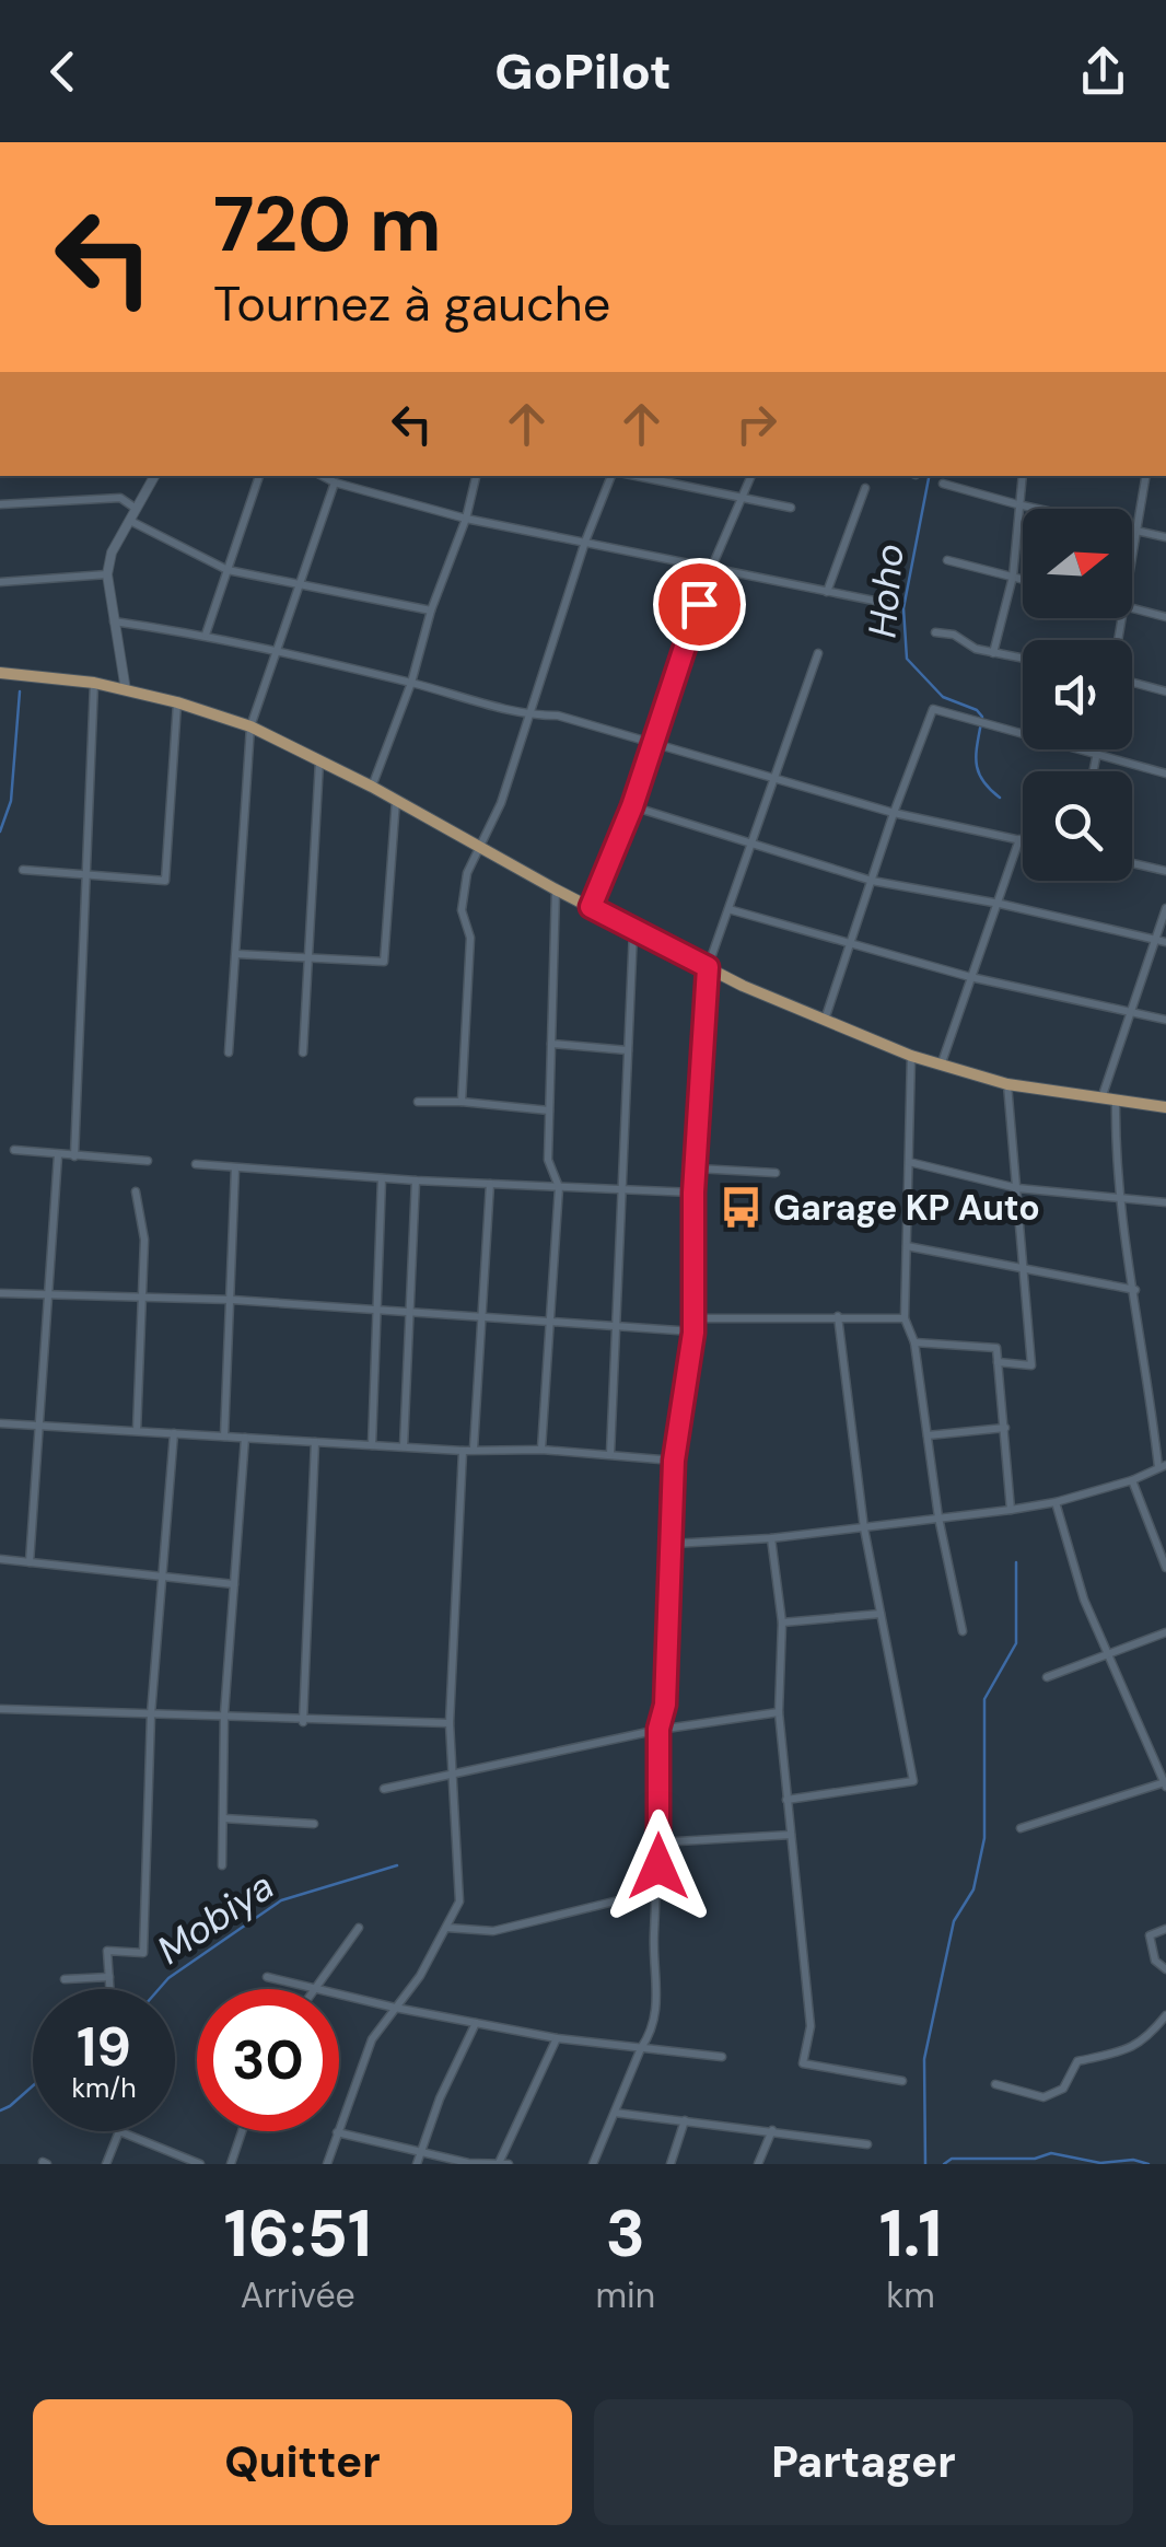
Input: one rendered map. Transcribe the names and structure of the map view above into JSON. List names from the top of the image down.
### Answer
{
  "water": ["Hoho", "Mobiya"],
  "places": {
    "bus stop": ["Garage KP Auto"]
  },
  "north": "right",
  "page": {
    "header": "GoPilot",
    "turn": ["720 m", "Tournez à gauche"],
    "speed": "19 km/h",
    "limit": "30",
    "eta": [
      "16:51",
      "Arrivée",
      "3",
      "min",
      "1.1",
      "km"
    ],
    "buttons": ["Quitter", "Partager"]
  }
}
